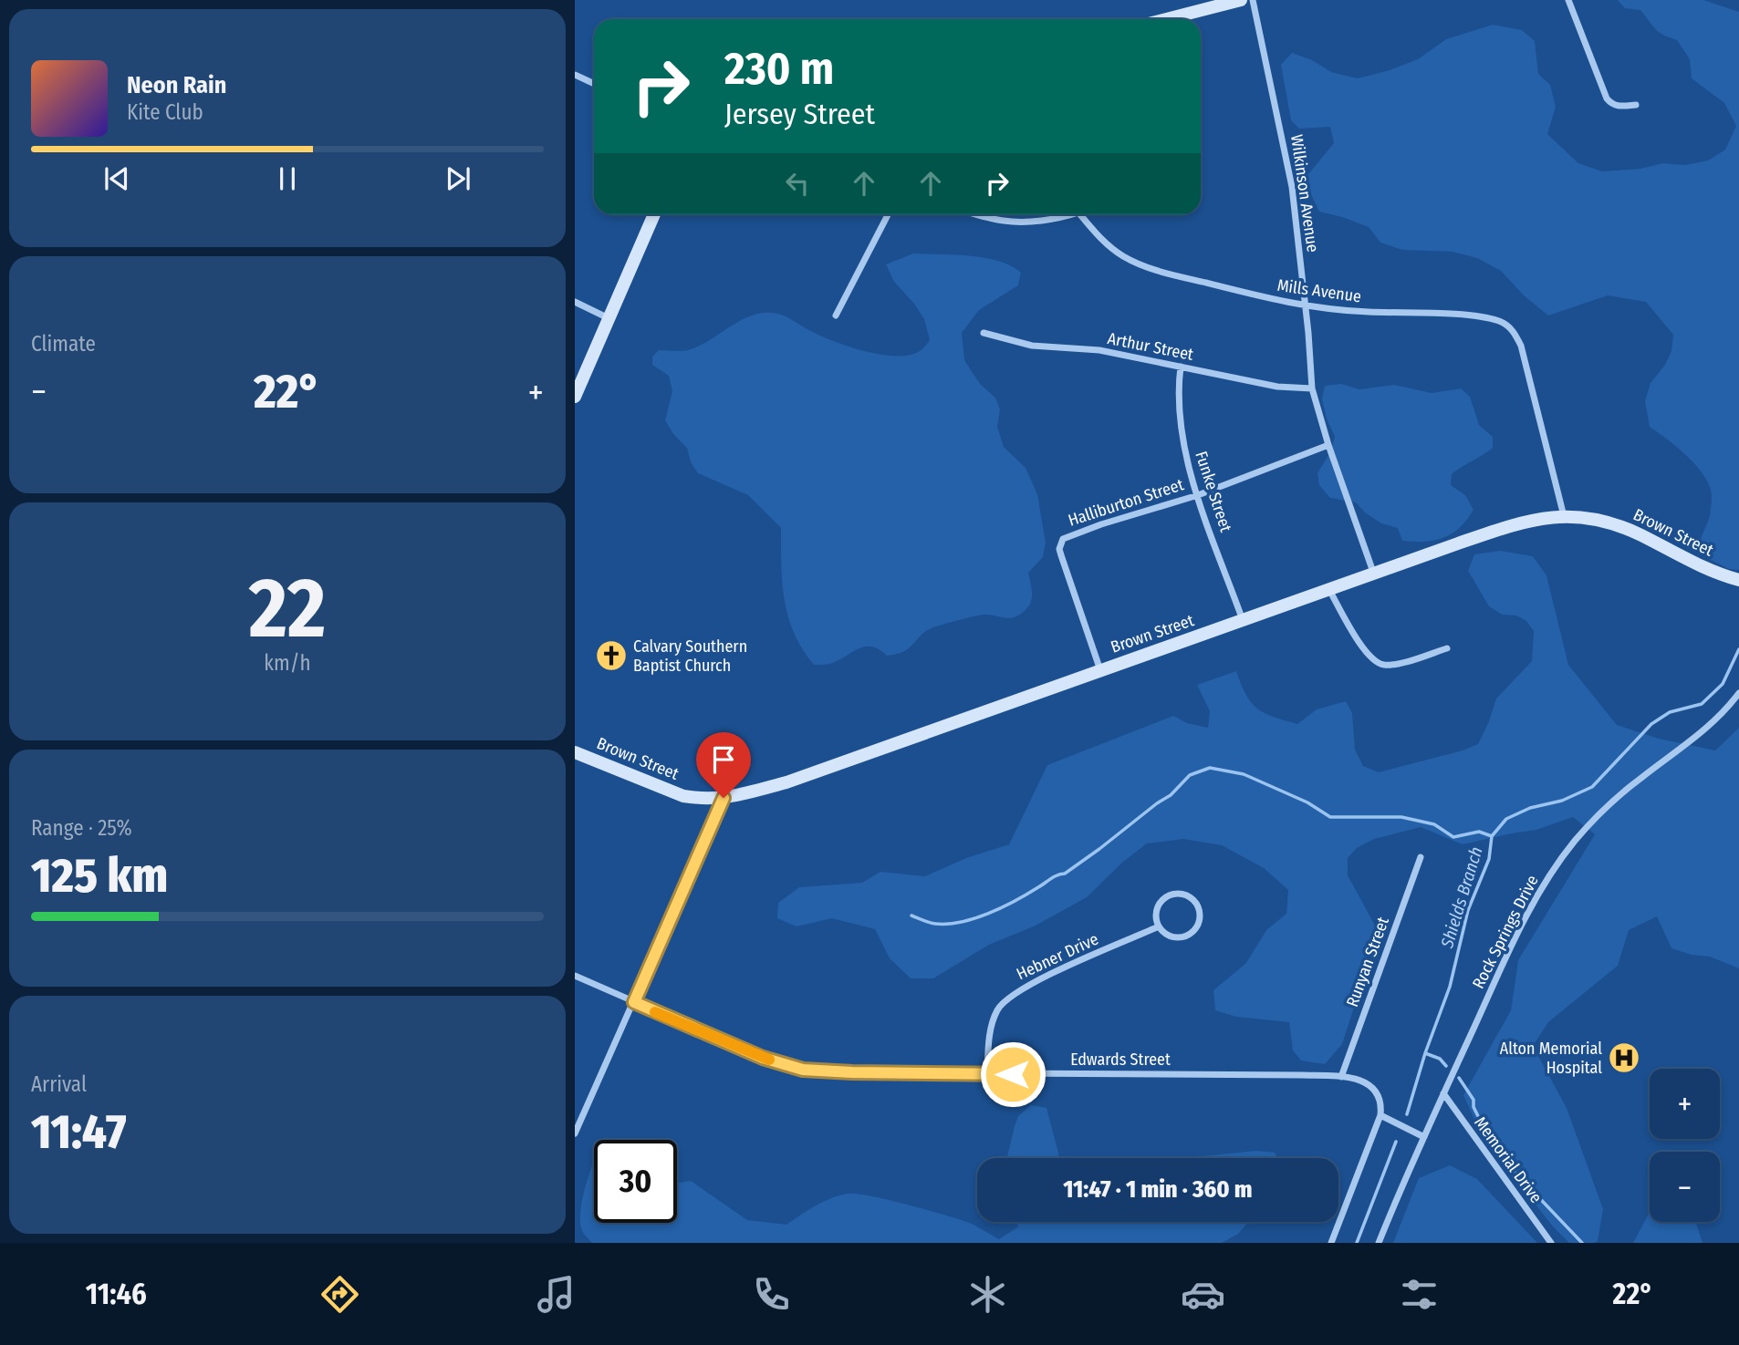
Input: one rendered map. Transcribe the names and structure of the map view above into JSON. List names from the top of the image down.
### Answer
{
  "streets": {
    "street": [
      "Wilkinson Avenue",
      "Mills Avenue",
      "Arthur Street",
      "Funke Street",
      "Halliburton Street",
      "Brown Street",
      "Rock Springs Drive",
      "Hebner Drive",
      "Runyan Street",
      "Edwards Street",
      "Memorial Drive"
    ]
  },
  "crossings": [
    ["Wilkinson Avenue", "Mills Avenue"],
    ["Wilkinson Avenue", "Arthur Street"],
    ["Wilkinson Avenue", "Halliburton Street"],
    ["Wilkinson Avenue", "Brown Street"],
    ["Mills Avenue", "Brown Street"],
    ["Arthur Street", "Funke Street"],
    ["Funke Street", "Halliburton Street"],
    ["Funke Street", "Brown Street"],
    ["Halliburton Street", "Brown Street"],
    ["Rock Springs Drive", "Memorial Drive"],
    ["Hebner Drive", "Edwards Street"],
    ["Runyan Street", "Edwards Street"]
  ],
  "water": ["Shields Branch"],
  "places": {
    "church": ["Calvary Southern Baptist Church"],
    "hospital": ["Alton Memorial Hospital"]
  },
  "page": {
    "turn": ["230 m", "Jersey Street"],
    "song": ["Neon Rain", "Kite Club"],
    "tile": [
      "Climate",
      ["22", "km/h"],
      ["Range · 25%", "125 km"],
      ["Arrival", "11:47"]
    ],
    "heat": ["−", "22°", "+"],
    "map_buttons": ["+", "−"],
    "limit": "30",
    "trip": "11:47 · 1 min · 360 m",
    "tabs": ["11:46", "22°"]
  }
}
